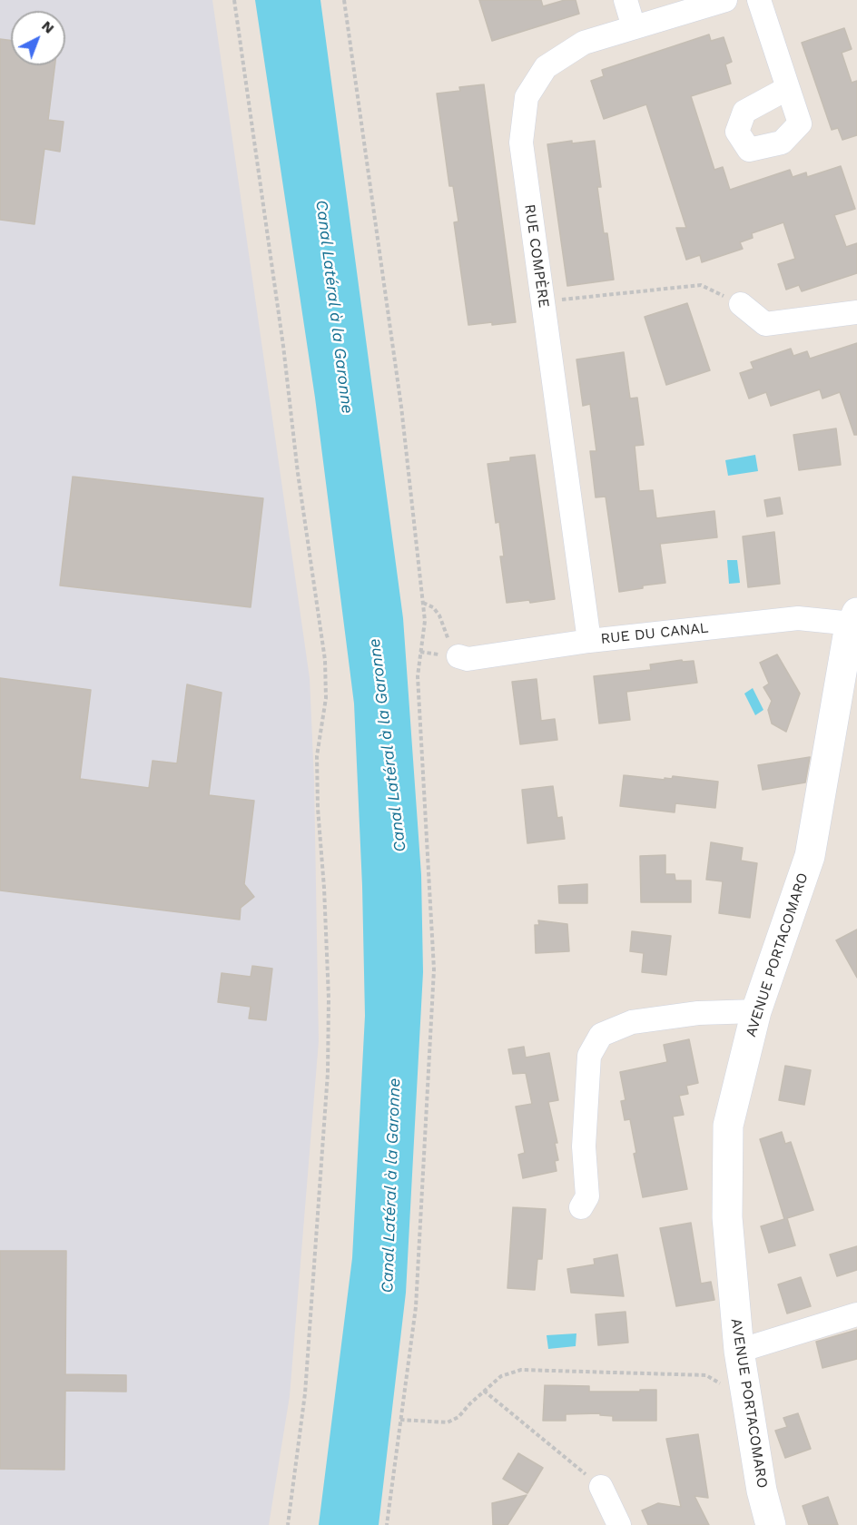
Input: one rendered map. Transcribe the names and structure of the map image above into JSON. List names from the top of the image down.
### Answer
{
  "streets": {
    "street": ["RUE COMPÈRE", "RUE DU CANAL", "AVENUE PORTACOMARO"]
  },
  "crossings": [
    ["RUE COMPÈRE", "RUE DU CANAL"],
    ["RUE DU CANAL", "AVENUE PORTACOMARO"]
  ],
  "water": ["Canal Latéral à la Garonne"],
  "north": "top right"
}
